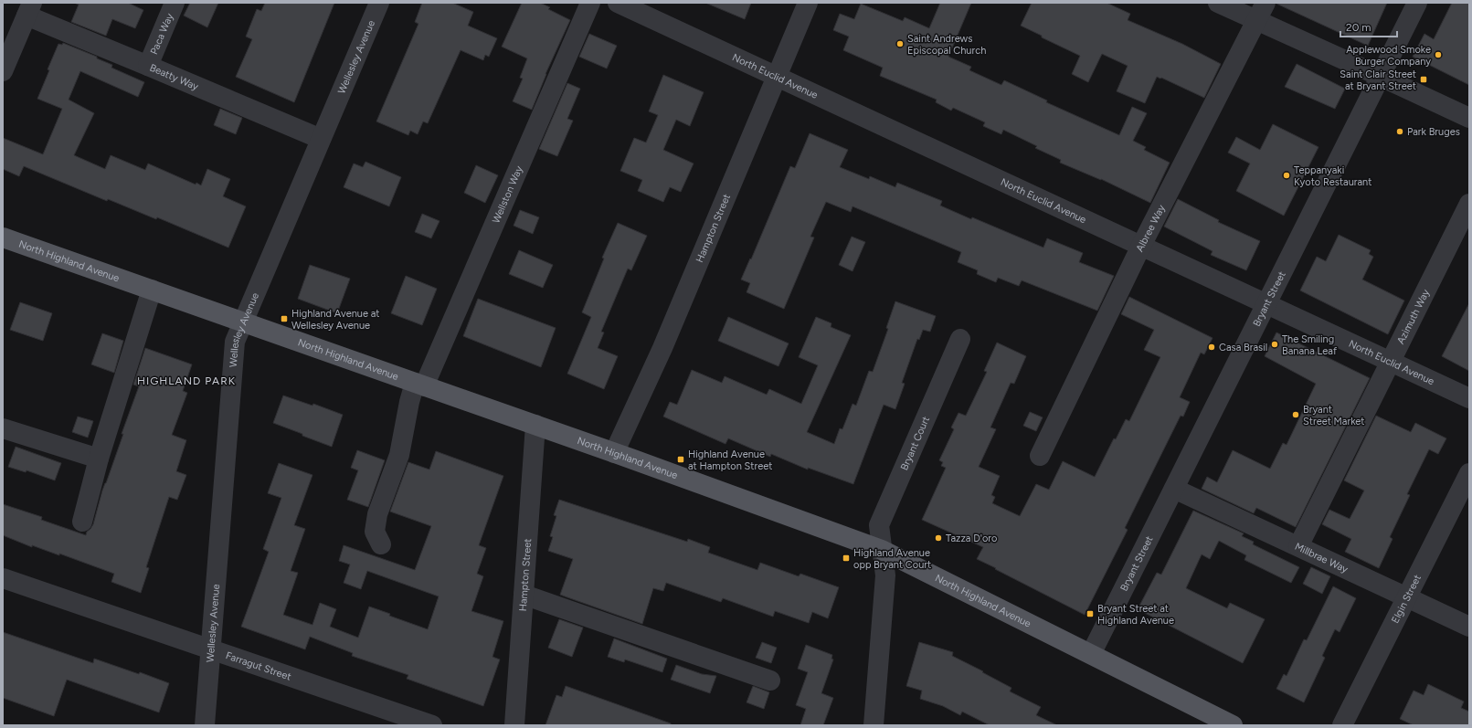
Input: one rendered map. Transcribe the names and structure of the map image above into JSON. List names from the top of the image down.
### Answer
{
  "streets": {
    "main road": ["North Highland Avenue"],
    "street": [
      "Paca Way",
      "Wellesley Avenue",
      "North Euclid Avenue",
      "Beatty Way",
      "Wellston Way",
      "Albree Way",
      "Hampton Street",
      "Bryant Street",
      "Azimuth Way",
      "Bryant Court",
      "Millbrae Way",
      "Elgin Street",
      "Farragut Street"
    ]
  },
  "crossings": [
    ["Paca Way", "Beatty Way"],
    ["Wellesley Avenue", "Beatty Way"],
    ["Wellesley Avenue", "North Highland Avenue"],
    ["Wellesley Avenue", "Farragut Street"],
    ["North Euclid Avenue", "Albree Way"],
    ["North Euclid Avenue", "Hampton Street"],
    ["North Euclid Avenue", "Bryant Street"],
    ["North Euclid Avenue", "Azimuth Way"],
    ["Wellston Way", "North Highland Avenue"],
    ["Hampton Street", "North Highland Avenue"],
    ["North Highland Avenue", "Bryant Street"],
    ["North Highland Avenue", "Bryant Court"],
    ["Bryant Street", "Millbrae Way"],
    ["Azimuth Way", "Millbrae Way"],
    ["Millbrae Way", "Elgin Street"]
  ],
  "districts": ["HIGHLAND PARK"],
  "places": {
    "other": [
      "Saint Andrews Episcopal Church",
      "Applewood Smoke Burger Company",
      "Park Bruges",
      "Teppanyaki Kyoto Restaurant",
      "The Smiling Banana Leaf",
      "Casa Brasil",
      "Bryant Street Market",
      "Tazza D'oro"
    ],
    "transit": [
      "Saint Clair Street at Bryant Street",
      "Highland Avenue at Wellesley Avenue",
      "Highland Avenue at Hampton Street",
      "Highland Avenue opp Bryant Court",
      "Bryant Street at Highland Avenue"
    ]
  },
  "scale_bar": "20 m"
}
